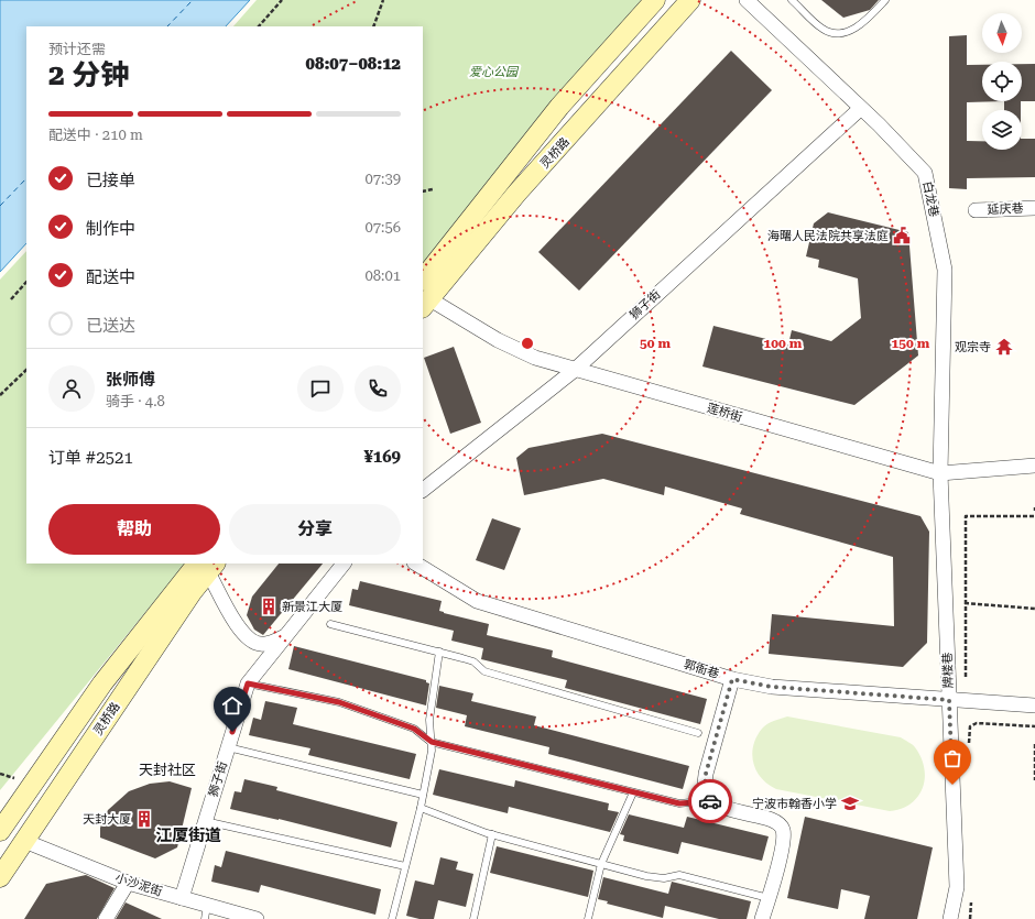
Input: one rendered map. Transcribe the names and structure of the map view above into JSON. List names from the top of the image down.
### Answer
{
  "streets": {
    "main road": ["灵桥路"],
    "street": [
      "白龙巷",
      "延庆巷",
      "狮子街",
      "莲桥街",
      "郭衙巷",
      "牌楼巷",
      "小沙泥街"
    ]
  },
  "crossings": [
    ["灵桥路", "莲桥街"],
    ["灵桥路", "小沙泥街"],
    ["白龙巷", "狮子街"],
    ["白龙巷", "莲桥街"],
    ["白龙巷", "牌楼巷"],
    ["狮子街", "莲桥街"],
    ["狮子街", "小沙泥街"],
    ["莲桥街", "牌楼巷"],
    ["郭衙巷", "牌楼巷"]
  ],
  "districts": ["天封社区", "江厦街道"],
  "parks": ["爱心公园"],
  "places": {
    "public building": ["海曙人民法院共享法庭"],
    "temple": ["观宗寺"],
    "building": ["新景江大厦", "天封大厦"],
    "school or university": ["宁波市翰香小学"]
  },
  "north": "bottom",
  "page": {
    "heading": ["2 分钟", "预计还需", "08:07–08:12"],
    "panel": [
      "张师傅",
      "骑手 · 4.8",
      "订单 #2521",
      "¥169"
    ],
    "bar": "配送中 · 210 m",
    "list": [
      ["已接单", "07:39"],
      ["制作中", "07:56"],
      ["配送中", "08:01"],
      "已送达"
    ],
    "buttons": ["帮助", "分享"]
  },
  "rings": ["50 m", "100 m", "150 m"]
}
